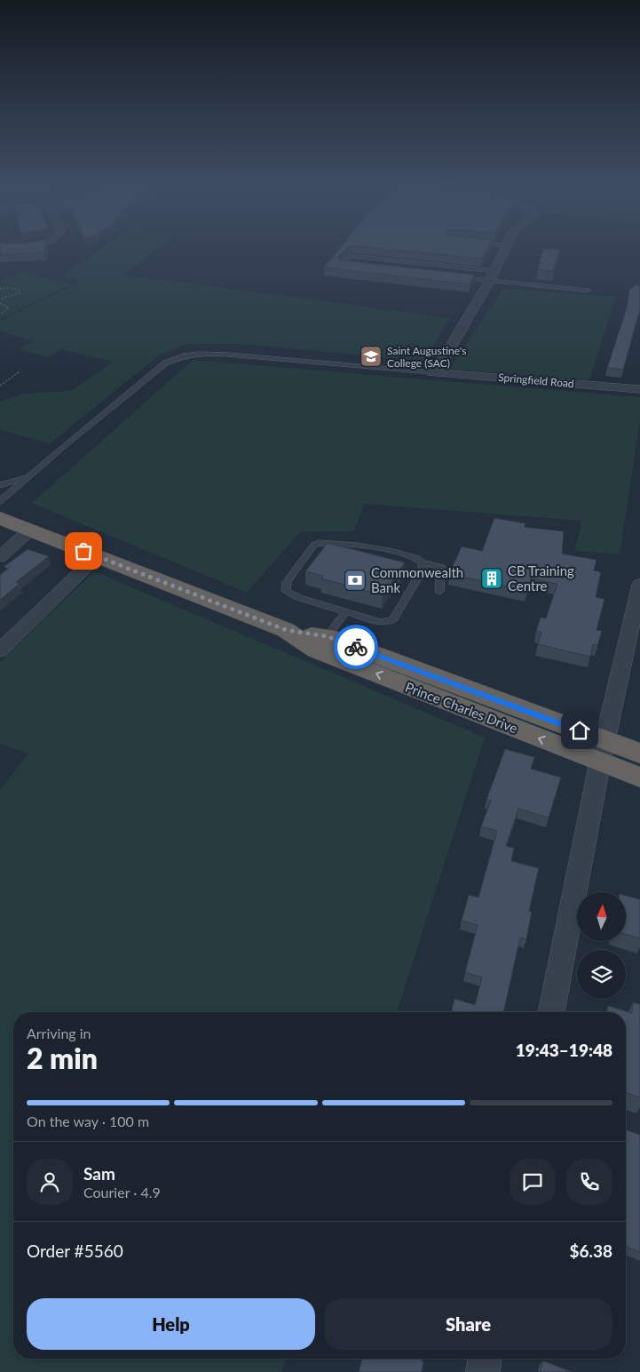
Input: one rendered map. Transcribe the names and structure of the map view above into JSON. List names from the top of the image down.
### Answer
{
  "streets": {
    "highway": ["Prince Charles Drive"],
    "street": ["Springfield Road"]
  },
  "places": {
    "school or university": ["Saint Augustine's College (SAC)"],
    "building": ["CB Training Centre"],
    "bank": ["Commonwealth Bank"]
  },
  "north": "top",
  "page": {
    "heading": ["2 min", "Arriving in", "19:43–19:48"],
    "panel": [
      "Sam",
      "Courier · 4.9",
      "Order #5560",
      "$6.38"
    ],
    "bar": "On the way · 100 m",
    "buttons": ["Help", "Share"]
  }
}
